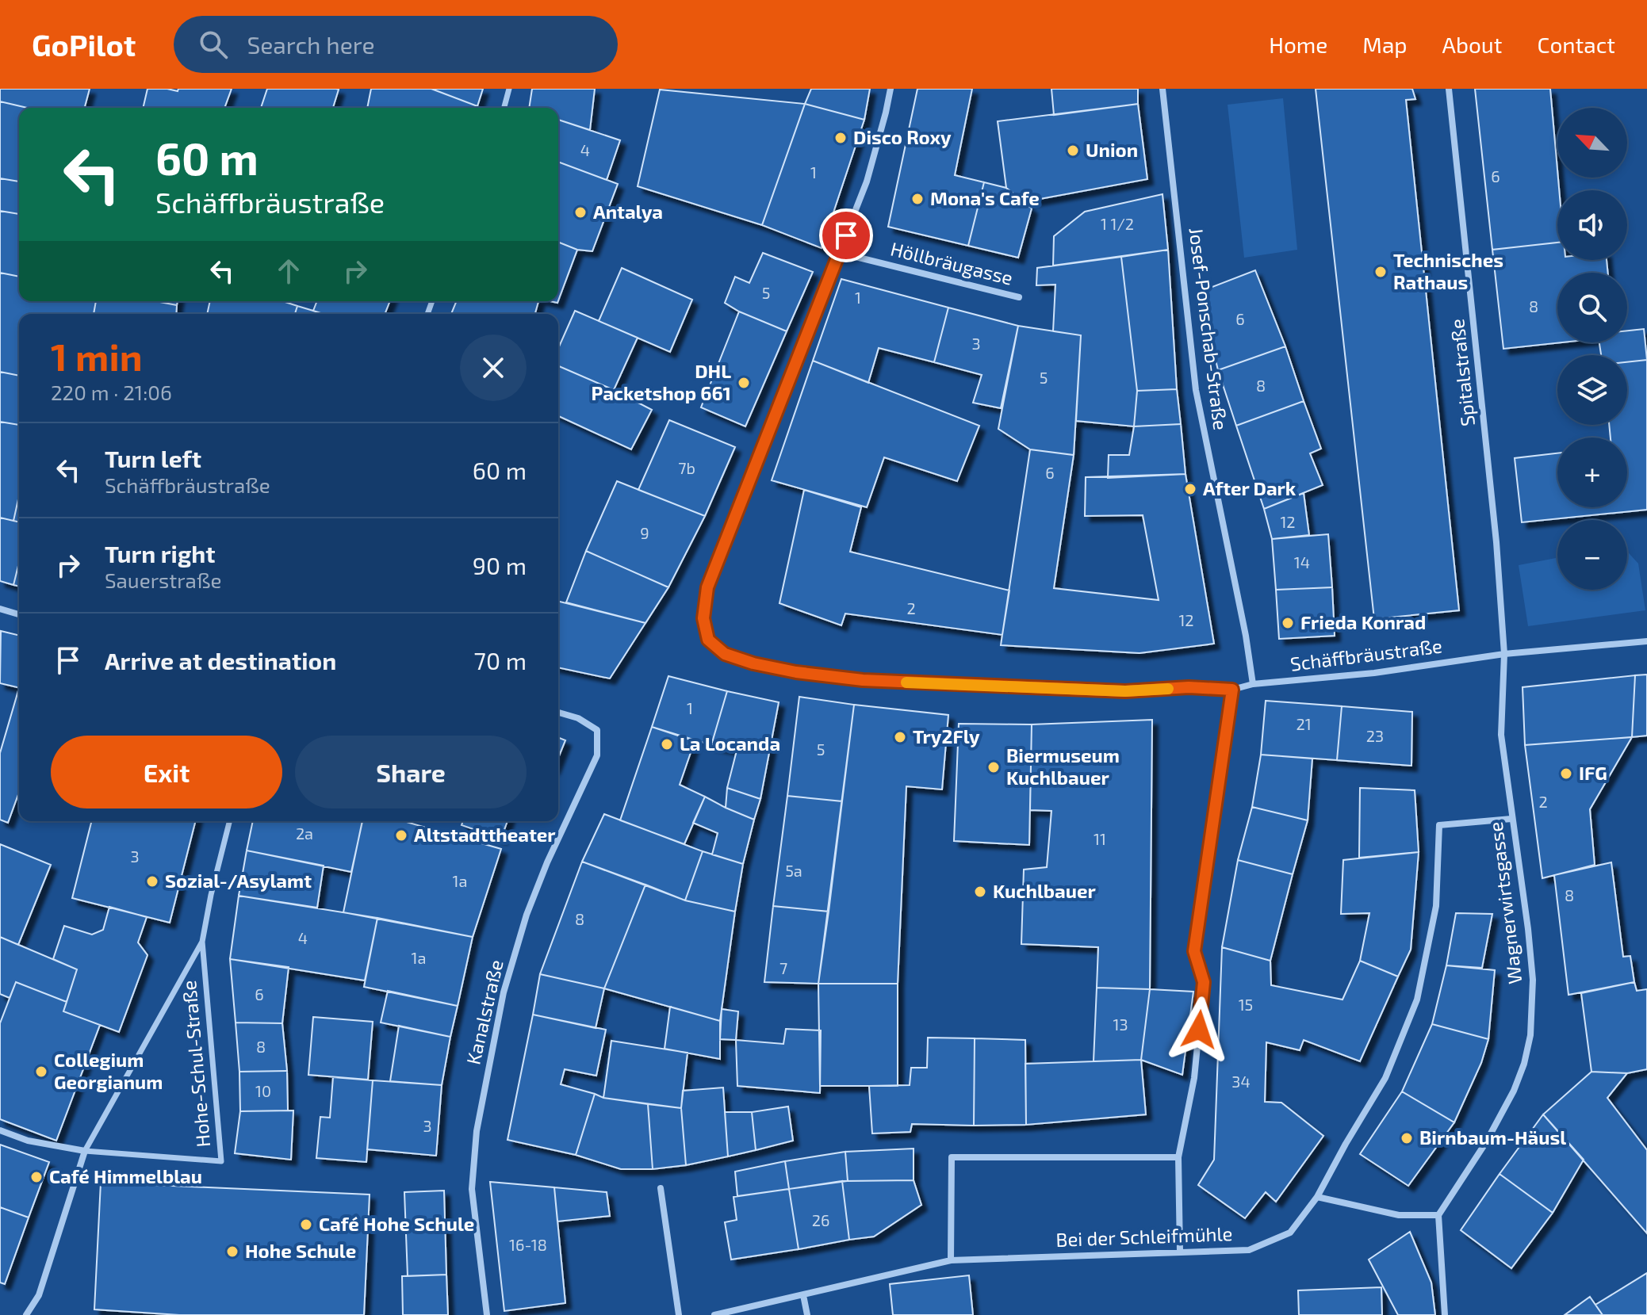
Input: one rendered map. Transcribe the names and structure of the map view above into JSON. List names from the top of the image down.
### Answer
{
  "streets": {
    "street": [
      "Höllbräugasse",
      "Josef-Ponschab-Straße",
      "Spitalstraße",
      "Schäffbräustraße",
      "Wagnerwirtsgasse",
      "Kanalstraße",
      "Hohe-Schul-Straße",
      "Bei der Schleifmühle"
    ]
  },
  "crossings": [
    ["Höllbräugasse", "Schäffbräustraße"],
    ["Josef-Ponschab-Straße", "Schäffbräustraße"],
    ["Spitalstraße", "Schäffbräustraße"],
    ["Spitalstraße", "Wagnerwirtsgasse"],
    ["Schäffbräustraße", "Wagnerwirtsgasse"],
    ["Wagnerwirtsgasse", "Bei der Schleifmühle"]
  ],
  "places": [
    "Disco Roxy",
    "Union",
    "Mona's Cafe",
    "Antalya",
    "Technisches Rathaus",
    "DHL Packetshop 661",
    "After Dark",
    "Frieda Konrad",
    "Try2Fly",
    "La Locanda",
    "Biermuseum Kuchlbauer",
    "IFG",
    "Altstadttheater",
    "Sozial-/Asylamt",
    "Kuchlbauer",
    "Collegium Georgianum",
    "Birnbaum-Häusl",
    "Café Himmelblau",
    "Café Hohe Schule",
    "Hohe Schule"
  ],
  "house_numbers": [
    "4",
    "1",
    "6",
    "1 1/2",
    "5",
    "1",
    "8",
    "6",
    "3",
    "5",
    "8",
    "7b",
    "6",
    "12",
    "9",
    "14",
    "2",
    "12",
    "1",
    "21",
    "23",
    "5",
    "2",
    "2a",
    "11",
    "3",
    "5a",
    "1a",
    "8",
    "8",
    "4",
    "1a",
    "7",
    "6",
    "15",
    "13",
    "8",
    "34",
    "10",
    "3",
    "26",
    "16-18"
  ],
  "north": "top left",
  "page": {
    "header": "GoPilot",
    "search": "Search here",
    "nav": [
      "Home",
      "Map",
      "About",
      "Contact"
    ],
    "map_buttons": ["+", "−"],
    "turn": ["60 m", "Schäffbräustraße"],
    "heading": ["1 min", "220 m · 21:06"],
    "list": [
      {
        "name": "Turn left",
        "note": "Schäffbräustraße",
        "value": "60 m"
      },
      {
        "name": "Turn right",
        "note": "Sauerstraße",
        "value": "90 m"
      },
      {
        "name": "Arrive at destination",
        "value": "70 m"
      }
    ],
    "buttons": ["Exit", "Share"]
  }
}
